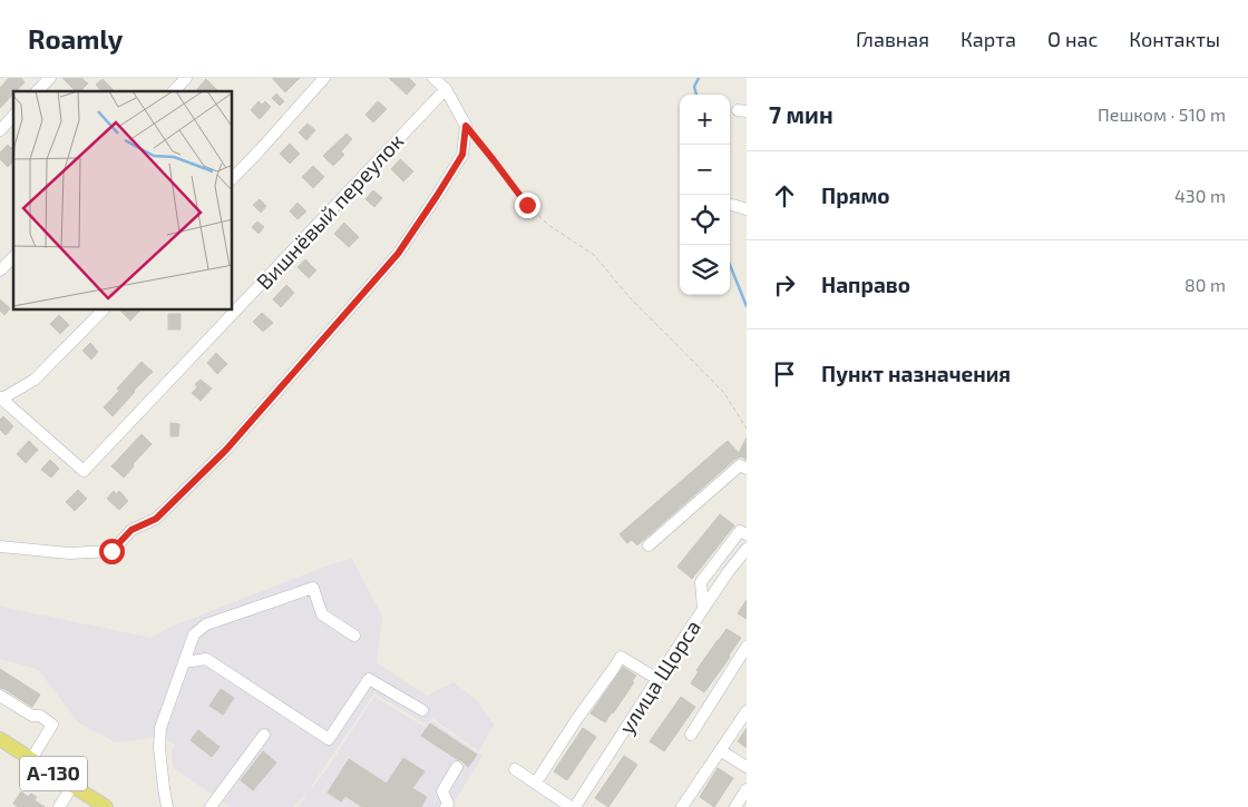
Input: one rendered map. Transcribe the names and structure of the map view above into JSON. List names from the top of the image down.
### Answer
{
  "streets": {
    "main road": ["А-130"],
    "street": ["Вишнёвый переулок", "улица Щорса"]
  },
  "page": {
    "header": "Roamly",
    "nav": [
      "Главная",
      "Карта",
      "О нас",
      "Контакты"
    ],
    "heading": ["7 мин", "Пешком · 510 m"],
    "map_buttons": ["+", "−"],
    "list": [
      ["Прямо", "430 m"],
      ["Направо", "80 m"],
      "Пункт назначения"
    ]
  }
}
